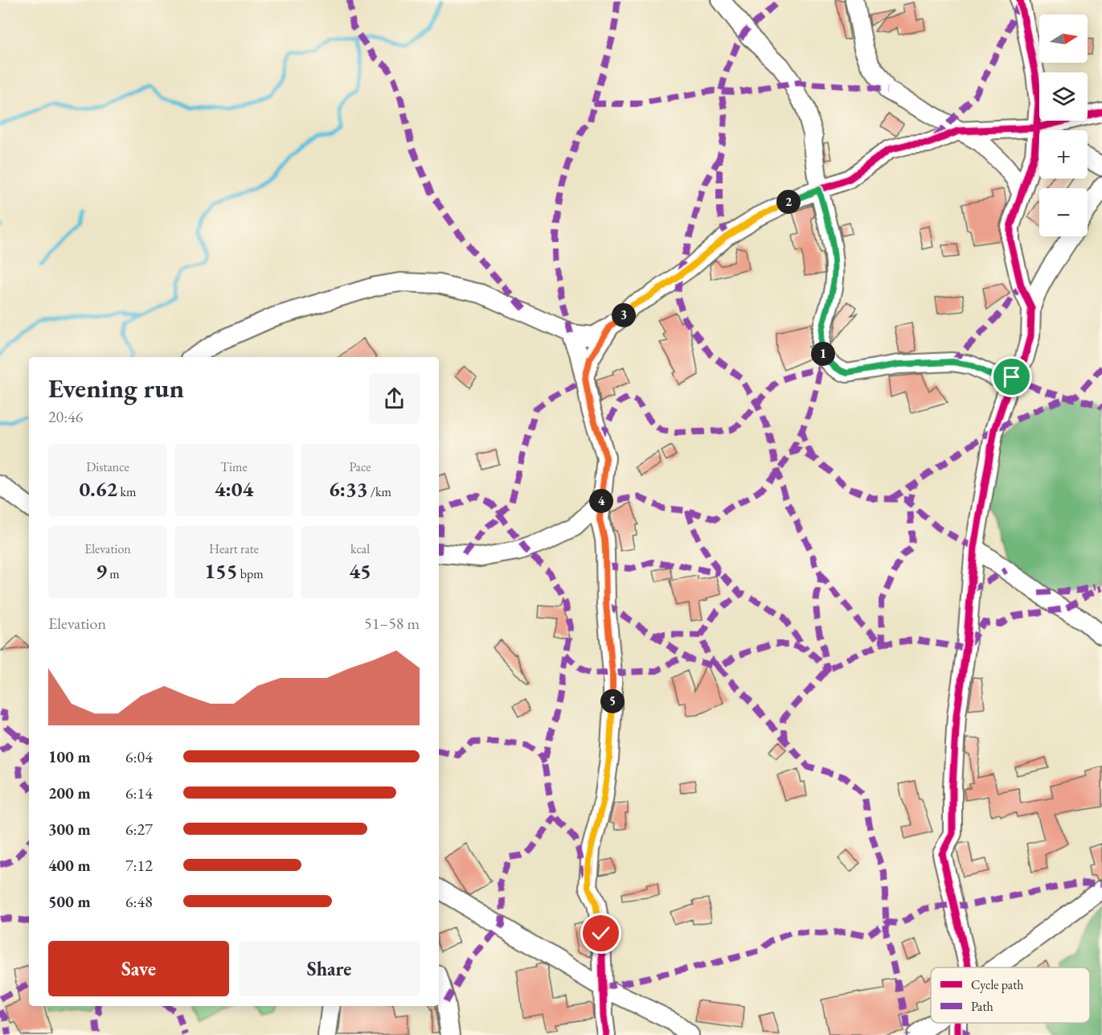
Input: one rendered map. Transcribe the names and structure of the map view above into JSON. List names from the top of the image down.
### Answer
{
  "legend": ["Cycle path", "Path"],
  "north": "right",
  "page": {
    "map_buttons": ["+", "−"],
    "pins": [
      "2",
      "3",
      "1",
      "4",
      "5"
    ],
    "heading": ["Evening run", "20:46"],
    "stats": [
      ["Distance", "0.62 km"],
      ["Time", "4:04"],
      ["Pace", "6:33 /km"],
      ["Elevation", "9 m"],
      ["Heart rate", "155 bpm"],
      ["kcal", "45"]
    ],
    "chart": ["Elevation", "51–58 m"],
    "list": [
      {
        "name": "100 m",
        "note": "6:04"
      },
      {
        "name": "200 m",
        "note": "6:14"
      },
      {
        "name": "300 m",
        "note": "6:27"
      },
      {
        "name": "400 m",
        "note": "7:12"
      },
      {
        "name": "500 m",
        "note": "6:48"
      }
    ],
    "buttons": ["Save", "Share"]
  }
}
